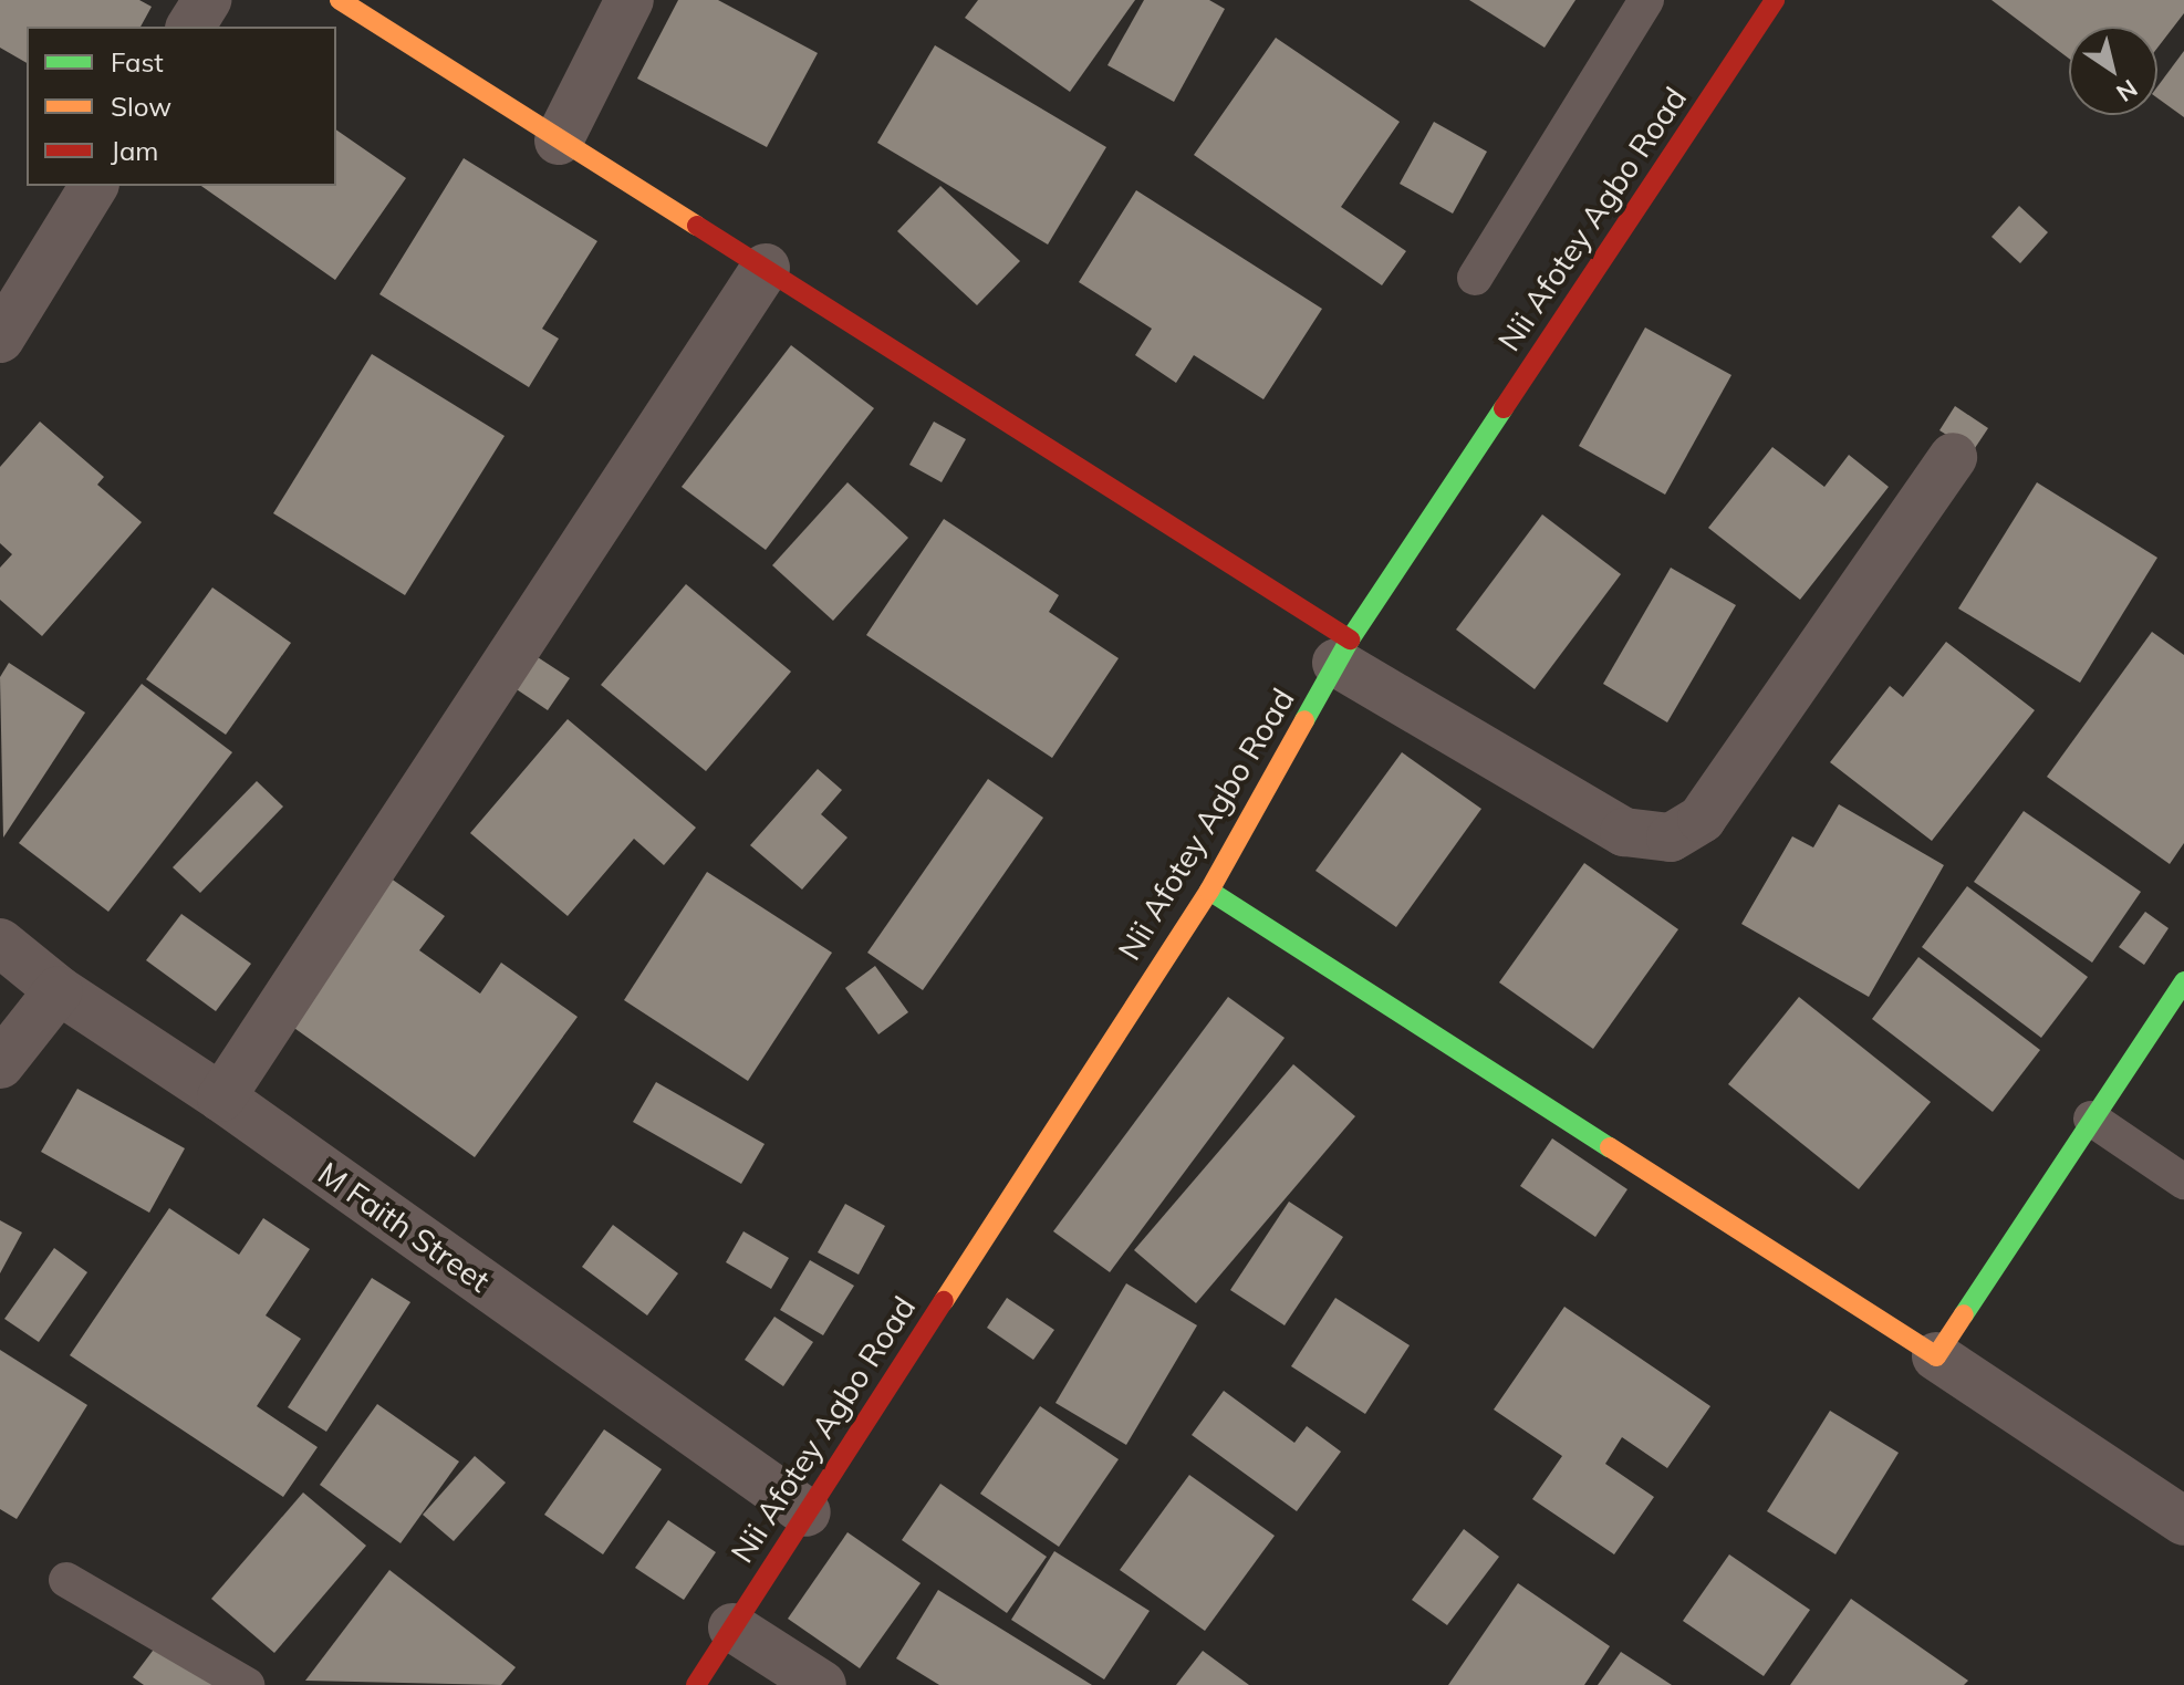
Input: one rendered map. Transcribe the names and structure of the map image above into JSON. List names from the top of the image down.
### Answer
{
  "streets": {
    "street": ["Nii Afotey Agbo Road", "M Faith Street"]
  },
  "crossings": [
    ["Nii Afotey Agbo Road", "M Faith Street"]
  ],
  "legend": ["Fast", "Slow", "Jam"],
  "north": "bottom right"
}
